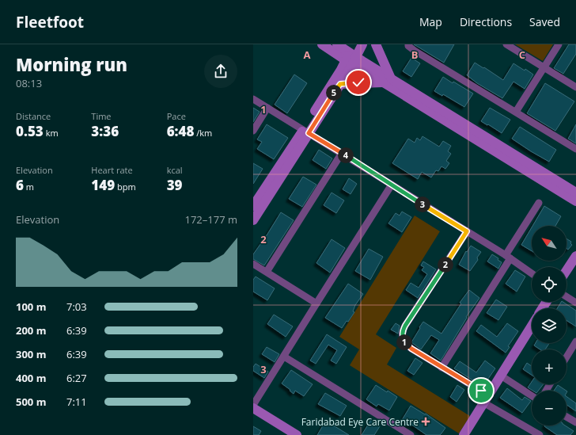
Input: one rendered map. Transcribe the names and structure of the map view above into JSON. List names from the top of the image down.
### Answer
{
  "places": {
    "health": ["Faridabad Eye Care Centre"]
  },
  "north": "top left",
  "page": {
    "header": "Fleetfoot",
    "nav": ["Map", "Directions", "Saved"],
    "heading": ["Morning run", "08:13"],
    "pins": [
      "5",
      "4",
      "3",
      "2",
      "1"
    ],
    "stats": [
      ["Distance", "0.53 km"],
      ["Time", "3:36"],
      ["Pace", "6:48 /km"],
      ["Elevation", "6 m"],
      ["Heart rate", "149 bpm"],
      ["kcal", "39"]
    ],
    "chart": ["Elevation", "172–177 m"],
    "map_buttons": ["+", "−"],
    "list": [
      {
        "name": "100 m",
        "note": "7:03"
      },
      {
        "name": "200 m",
        "note": "6:39"
      },
      {
        "name": "300 m",
        "note": "6:39"
      },
      {
        "name": "400 m",
        "note": "6:27"
      },
      {
        "name": "500 m",
        "note": "7:11"
      }
    ]
  },
  "grid": {
    "columns": ["A", "B", "C"],
    "rows": ["1", "2", "3"]
  }
}
